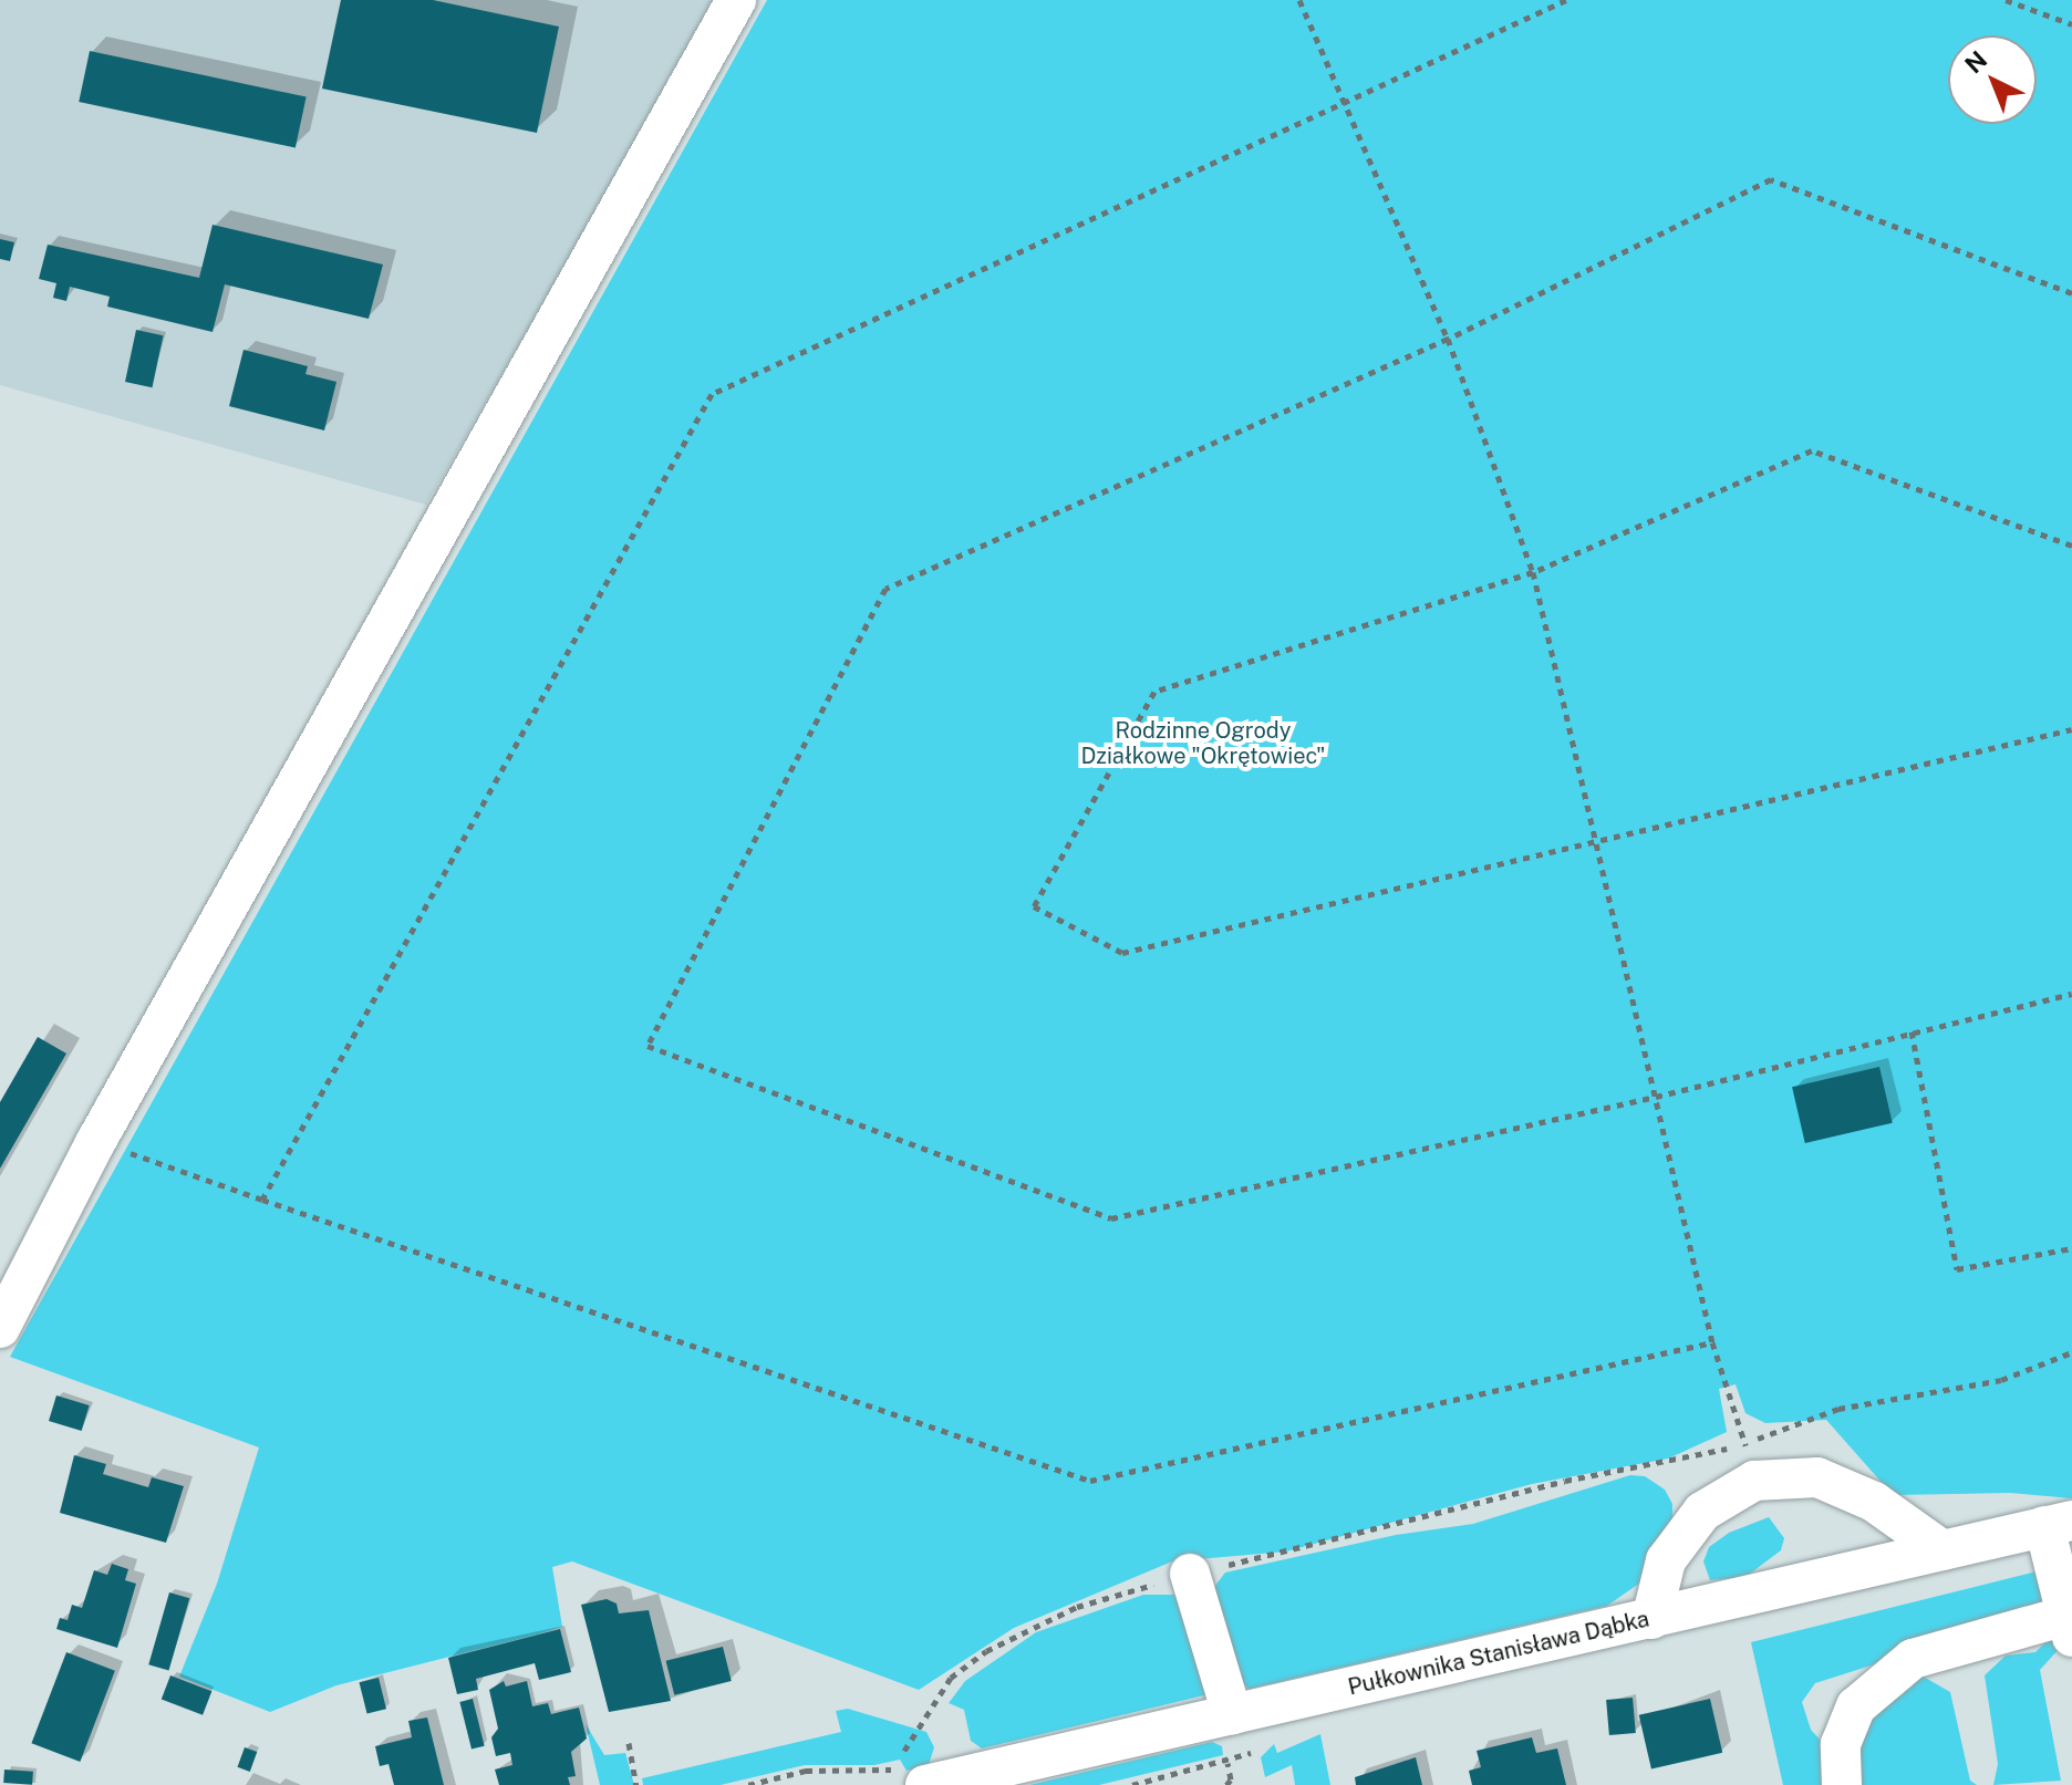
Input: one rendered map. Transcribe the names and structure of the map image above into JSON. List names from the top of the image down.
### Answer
{
  "streets": {
    "street": ["Pułkownika Stanisława Dąbka"]
  },
  "parks": ["Rodzinne Ogrody Działkowe \"Okrętowiec\""],
  "north": "top left"
}
